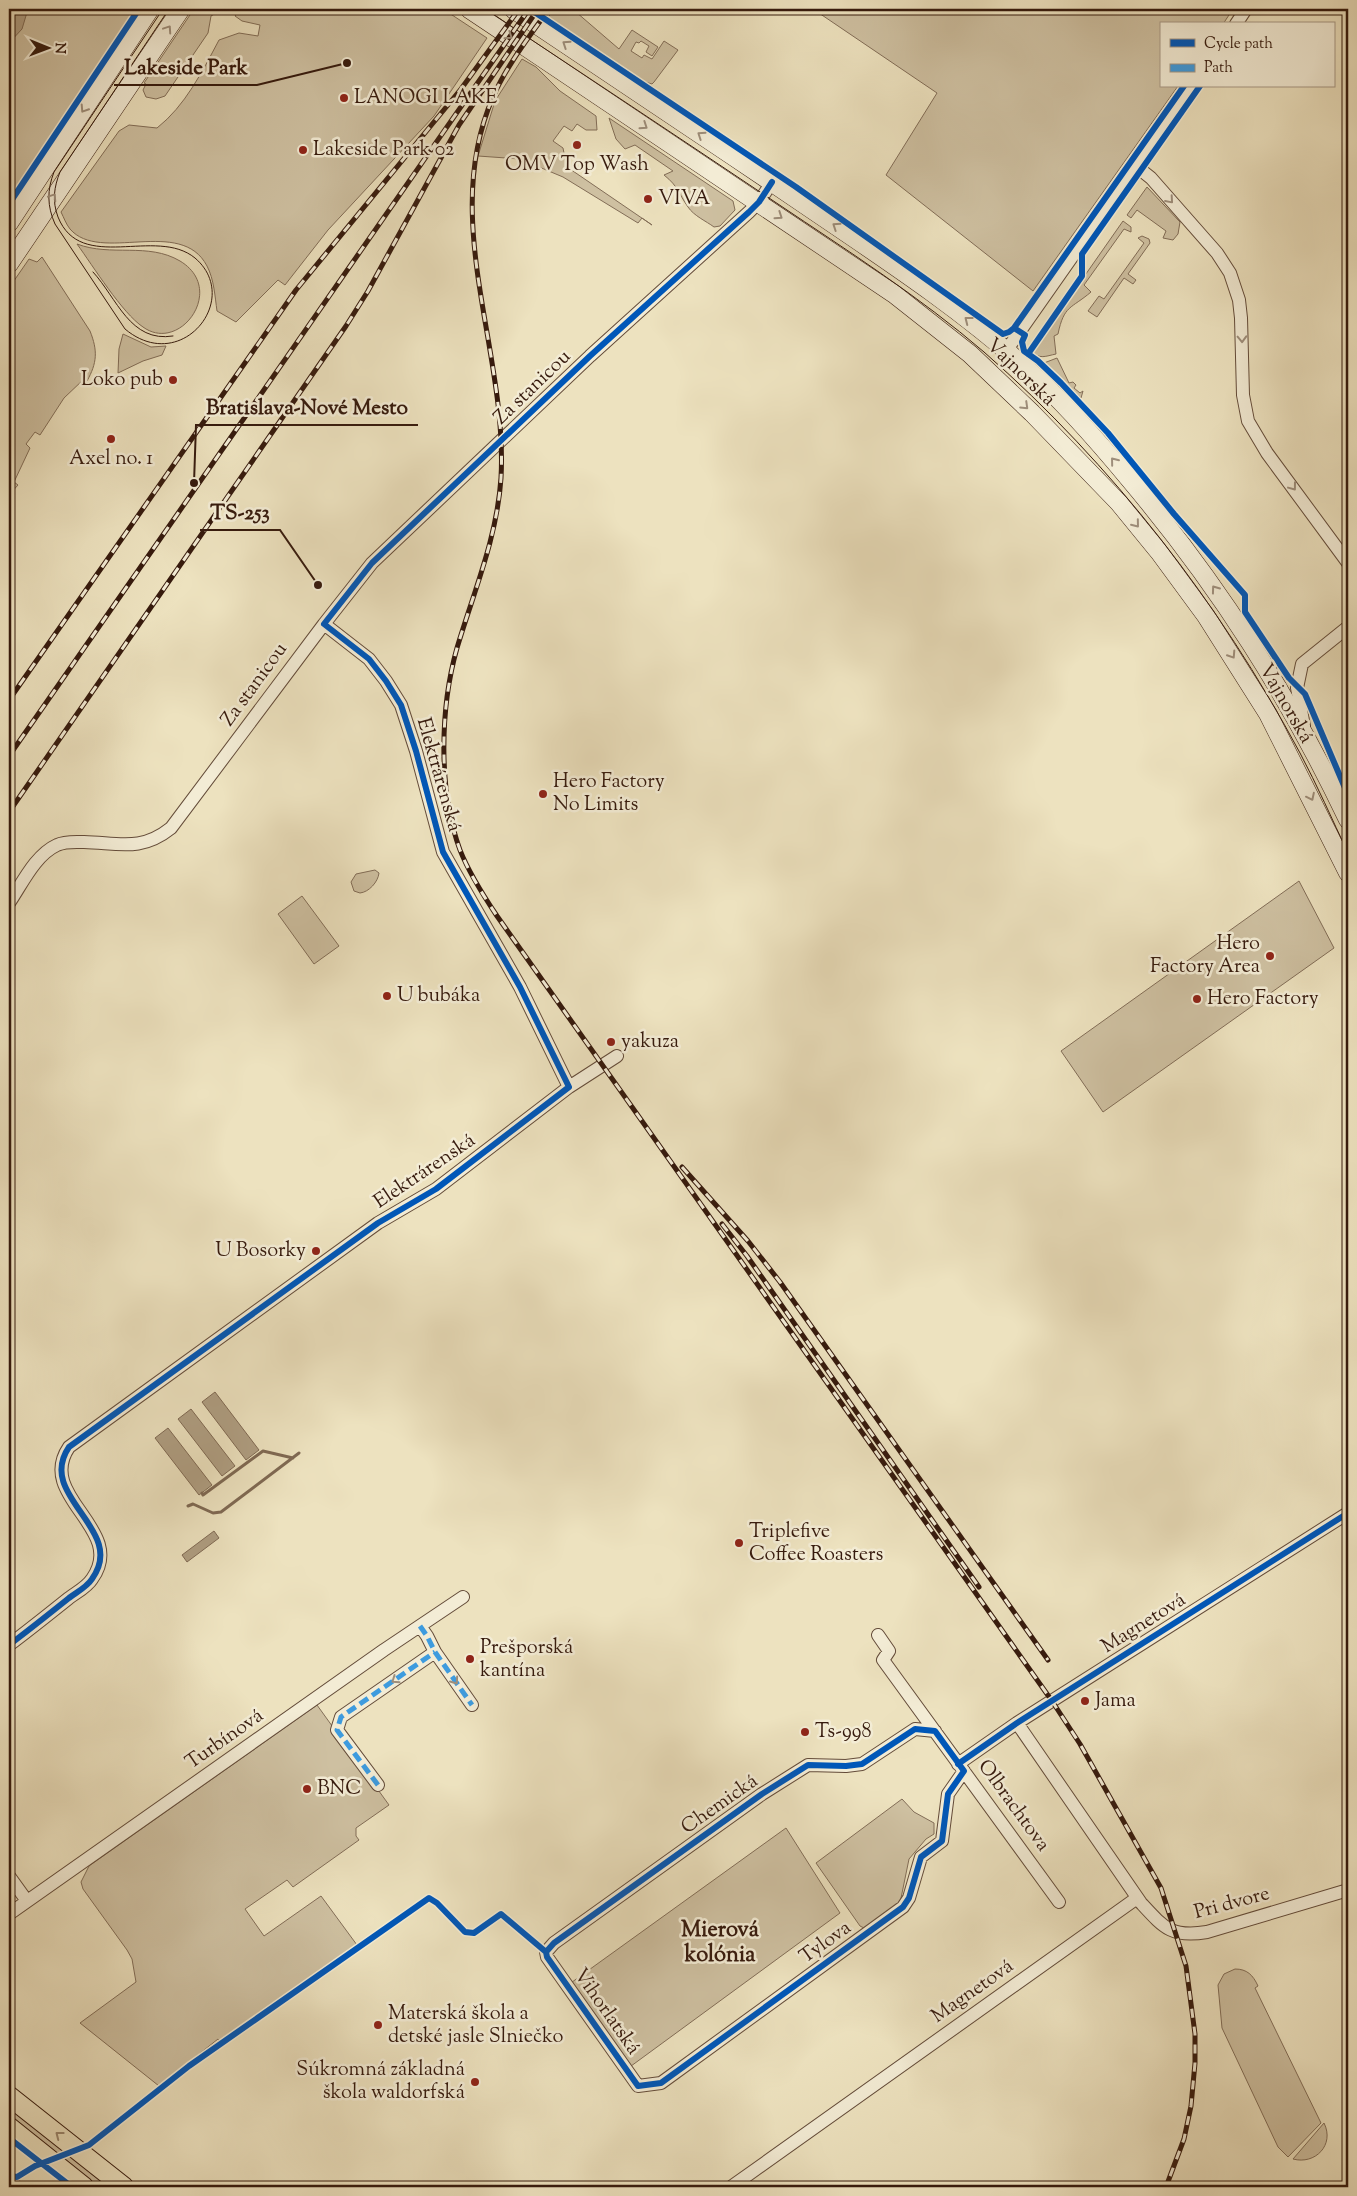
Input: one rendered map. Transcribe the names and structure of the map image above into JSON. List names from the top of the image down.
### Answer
{
  "streets": {
    "main road": ["Vajnorská"],
    "street": [
      "Za stanicou",
      "Elektrárenská",
      "Magnetová",
      "Turbínová",
      "Chemická",
      "Olbrachtova",
      "Pri dvore",
      "Tylova",
      "Vihorlatská"
    ]
  },
  "crossings": [
    ["Vajnorská", "Za stanicou"],
    ["Za stanicou", "Elektrárenská"],
    ["Magnetová", "Olbrachtova"],
    ["Magnetová", "Pri dvore"],
    ["Magnetová", "Tylova"],
    ["Chemická", "Olbrachtova"],
    ["Chemická", "Vihorlatská"],
    ["Olbrachtova", "Tylova"],
    ["Tylova", "Vihorlatská"]
  ],
  "districts": ["Mierová kolónia"],
  "places": [
    "Lakeside Park",
    "LANOGI LAKE",
    "OMV Top Wash",
    "Lakeside Park 02",
    "VIVA",
    "Loko pub",
    "Axel no. 1",
    "Bratislava-Nové Mesto",
    "TS-253",
    "Hero Factory No Limits",
    "Hero Factory Area",
    "U bubáka",
    "Hero Factory",
    "yakuza",
    "U Bosorky",
    "Triplefive Coffee Roasters",
    "Prešporská kantína",
    "Jama",
    "Ts-998",
    "BNC",
    "Materská škola a detské jasle Slniečko",
    "Súkromná základná škola waldorfská"
  ],
  "legend": ["Cycle path", "Path"],
  "north": "right"
}
